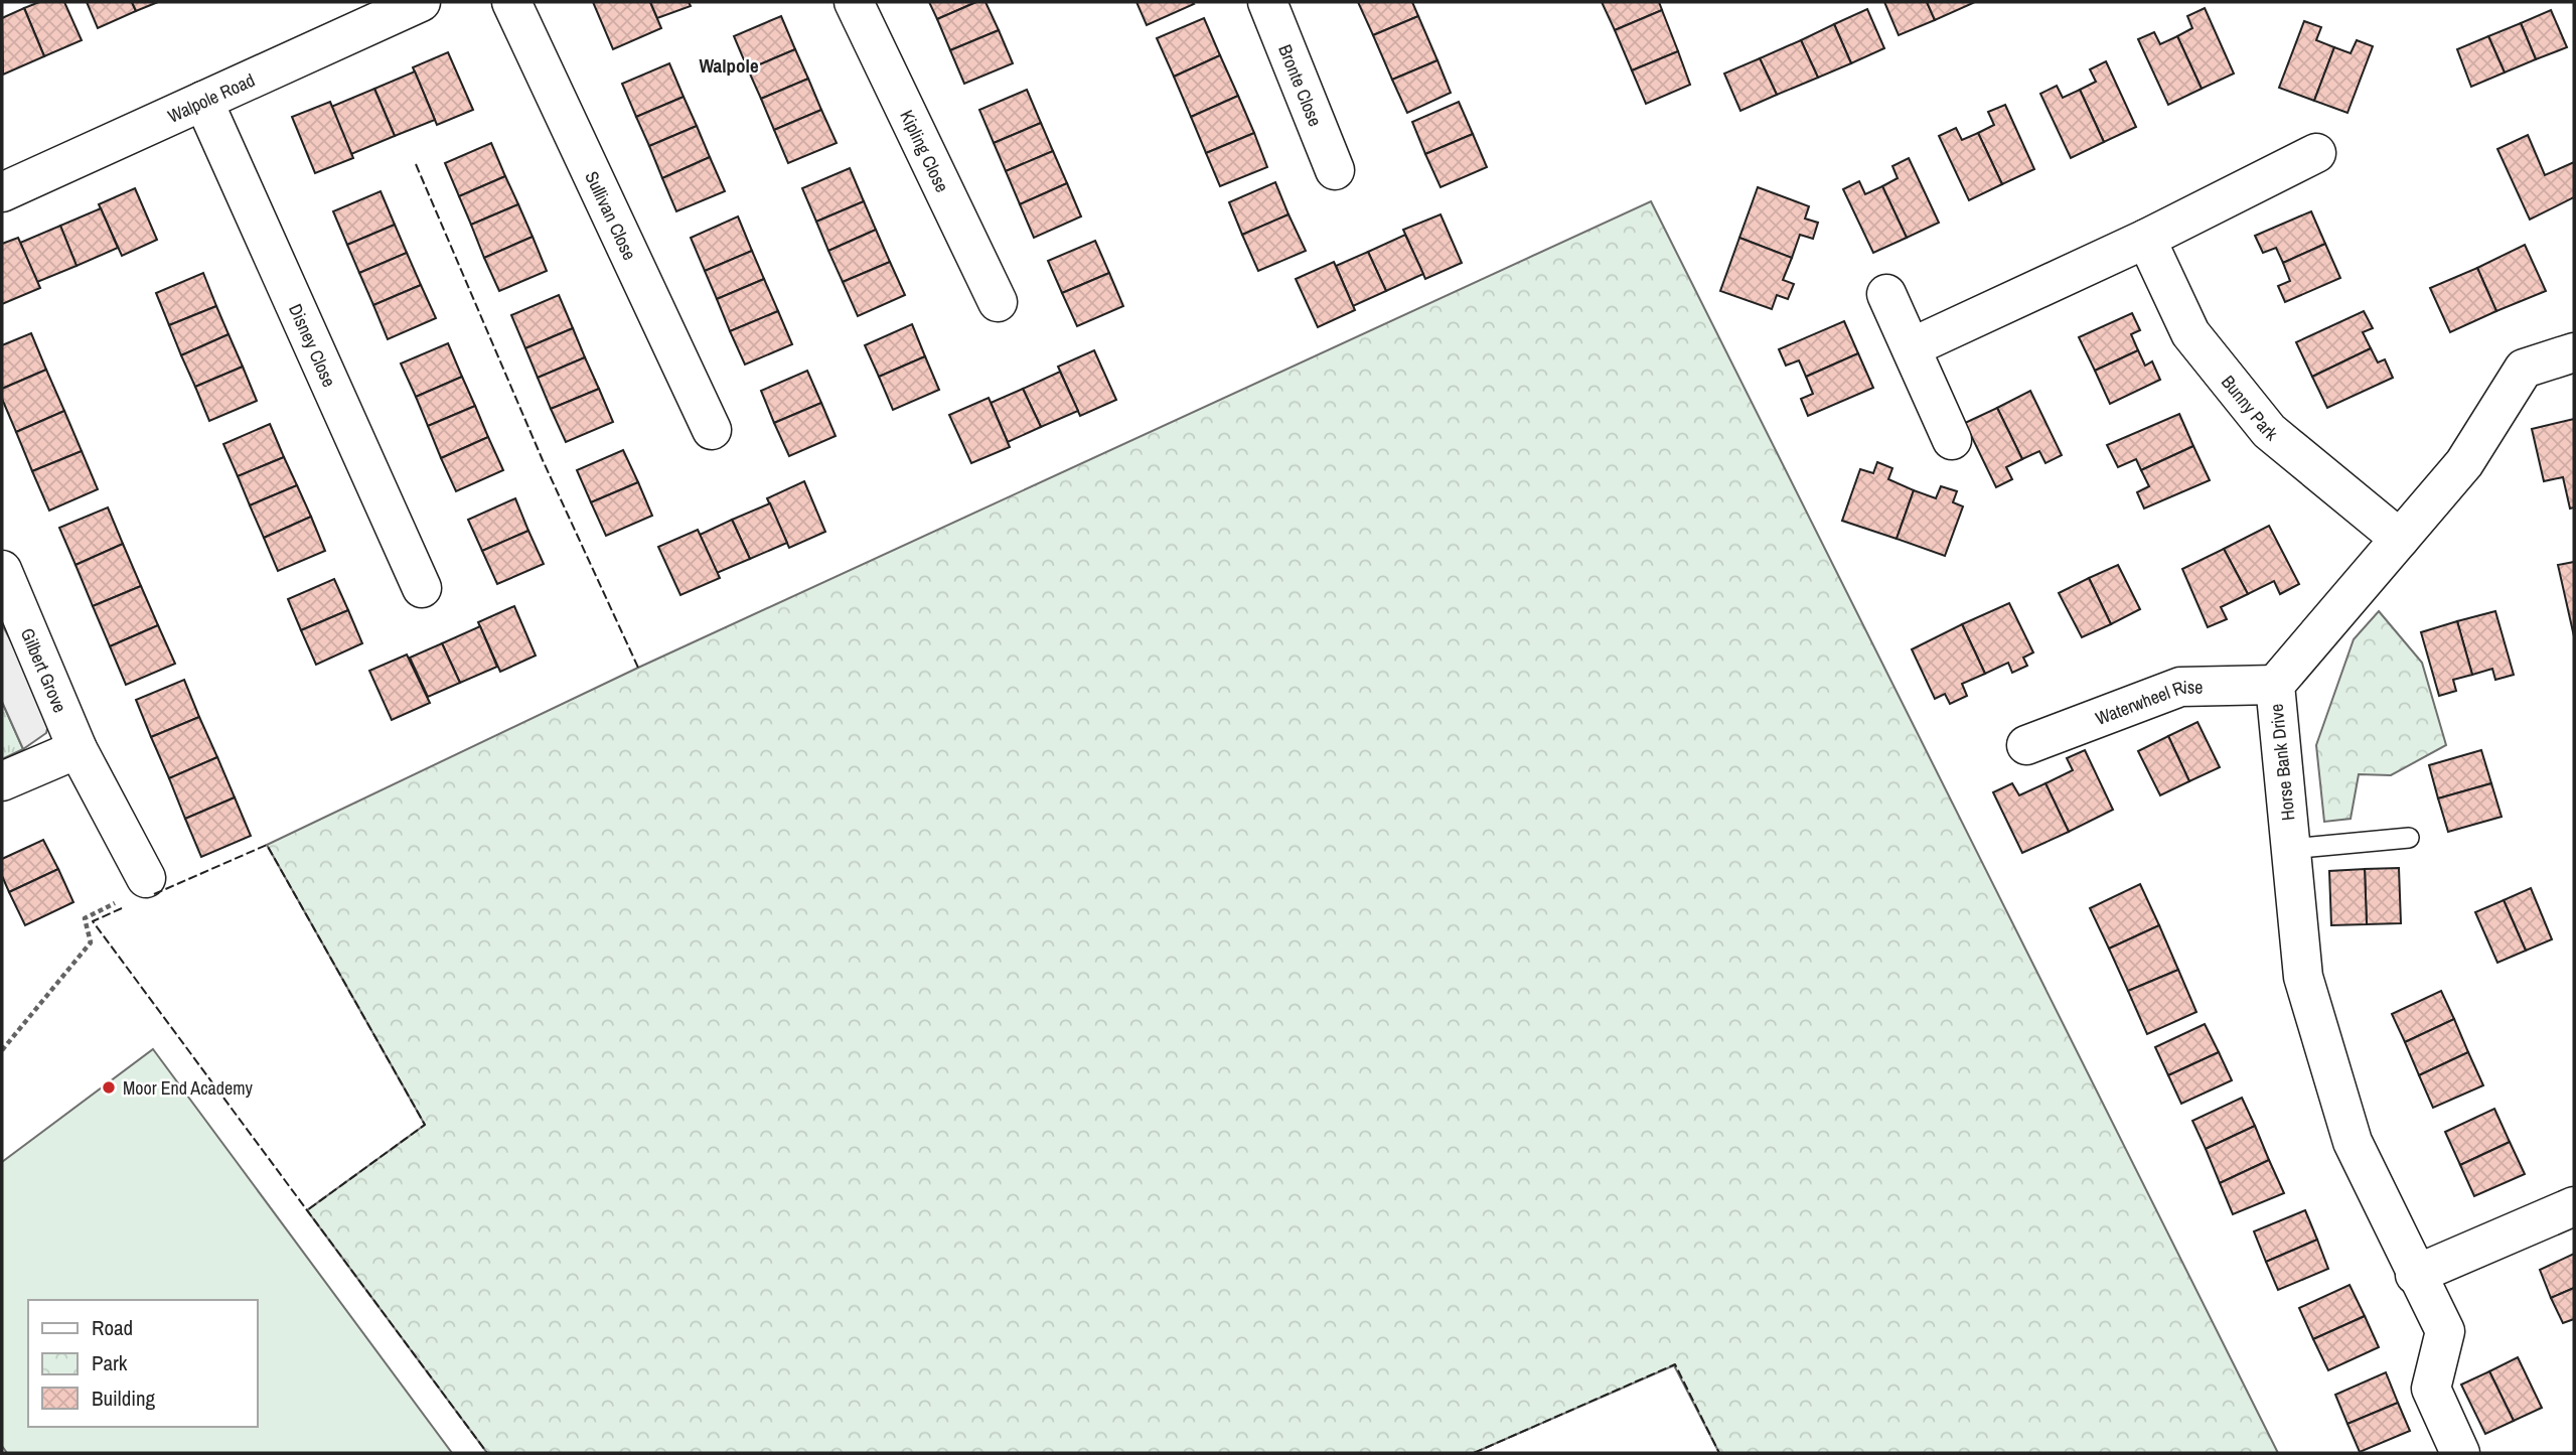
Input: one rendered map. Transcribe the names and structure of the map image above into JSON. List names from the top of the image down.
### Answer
{
  "streets": {
    "street": [
      "Bronte Close",
      "Walpole Road",
      "Kipling Close",
      "Sullivan Close",
      "Disney Close",
      "Bunny Park",
      "Gilbert Grove",
      "Waterwheel Rise",
      "Horse Bank Drive"
    ]
  },
  "crossings": [
    ["Walpole Road", "Disney Close"],
    ["Bunny Park", "Horse Bank Drive"],
    ["Waterwheel Rise", "Horse Bank Drive"]
  ],
  "districts": ["Walpole"],
  "places": ["Moor End Academy"],
  "legend": ["Road", "Park", "Building"]
}
